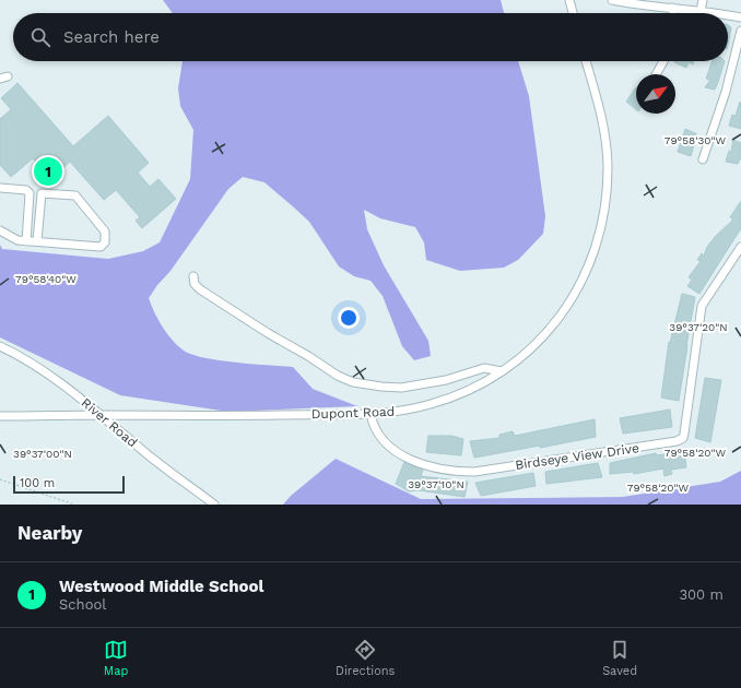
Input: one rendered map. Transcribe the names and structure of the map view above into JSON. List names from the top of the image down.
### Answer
{
  "streets": {
    "street": ["Dupont Road", "River Road", "Birdseye View Drive"]
  },
  "crossings": [
    ["Dupont Road", "River Road"],
    ["Dupont Road", "Birdseye View Drive"]
  ],
  "scale_bar": "100 m",
  "north": "top right",
  "page": {
    "search": "Search here",
    "pins": "1",
    "scale": "100 m",
    "heading": "Nearby",
    "list": [
      {
        "mark": "1",
        "name": "Westwood Middle School",
        "note": "School",
        "value": "300 m"
      }
    ],
    "nav": ["Map", "Directions", "Saved"]
  },
  "coordinates": [
    "79°58'30\"W",
    "79°58'40\"W",
    "39°37'20\"N",
    "79°58'20\"W",
    "39°37'00\"N",
    "39°37'10\"N"
  ]
}
